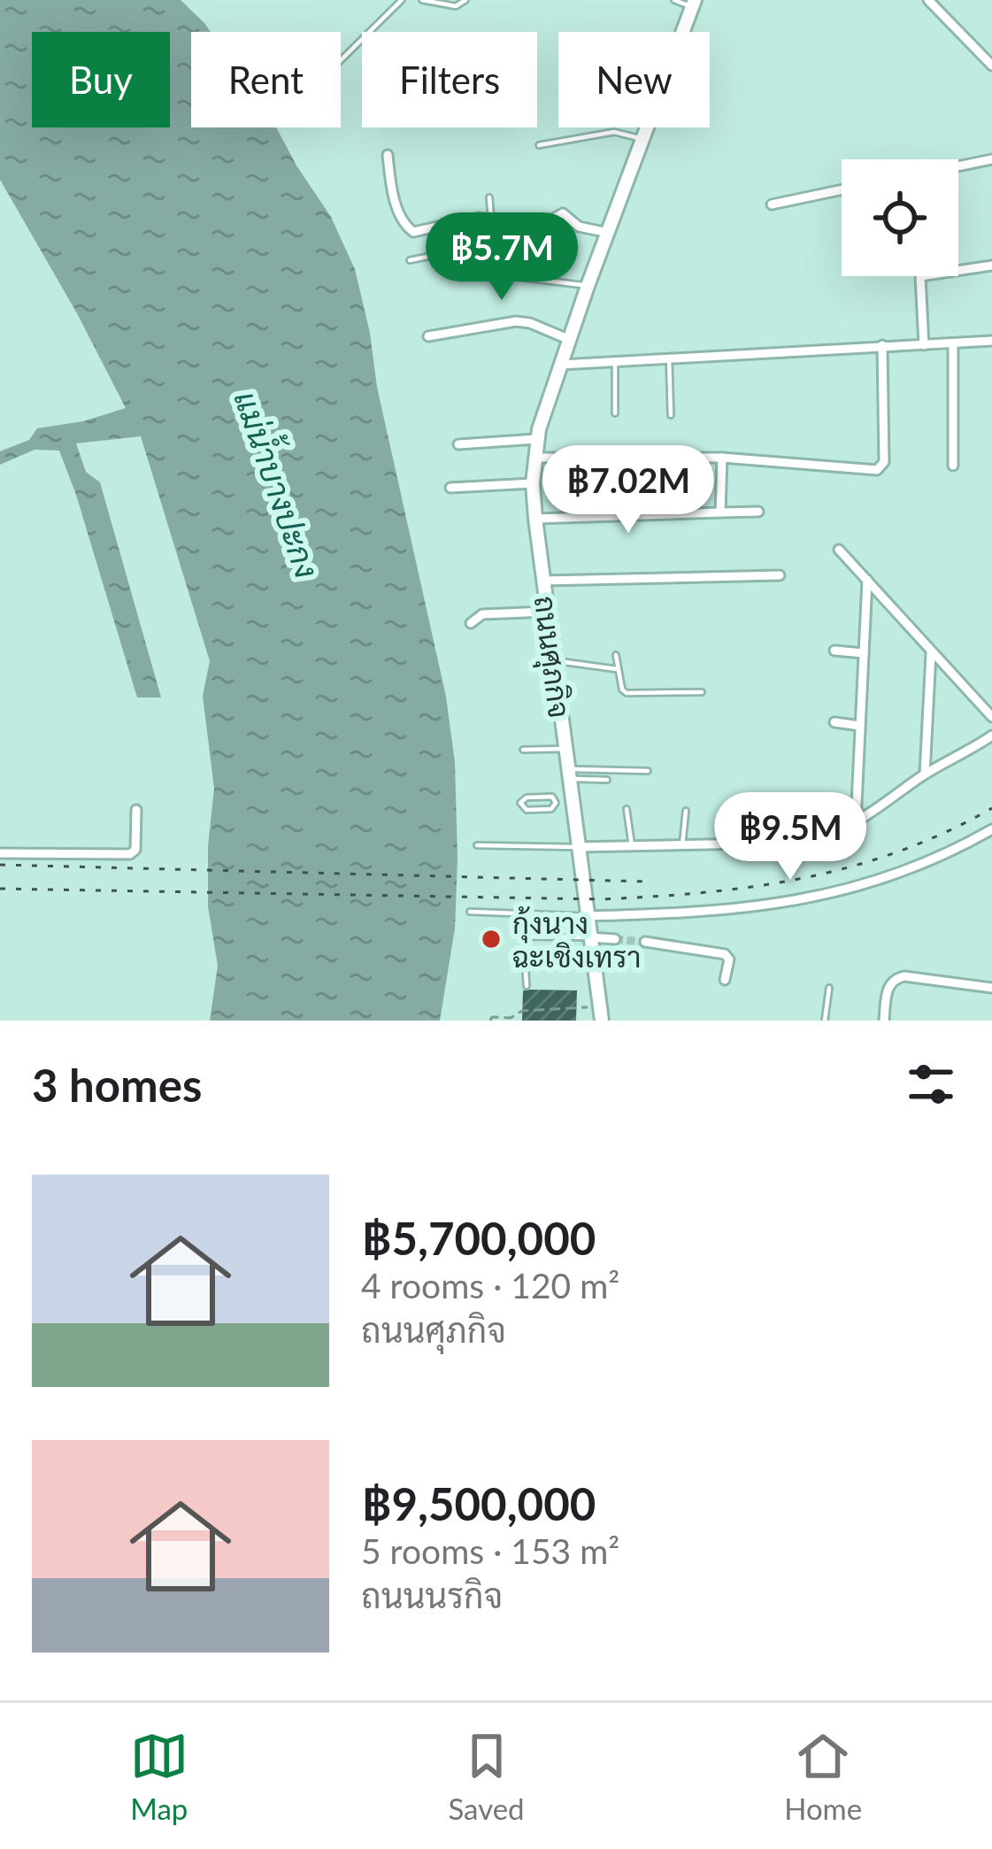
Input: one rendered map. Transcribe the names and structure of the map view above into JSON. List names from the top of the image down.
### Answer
{
  "streets": {
    "main road": ["ถนนศุภกิจ"]
  },
  "water": ["แม่น้ำบางปะกง"],
  "places": ["กุ้งนาง ฉะเชิงเทรา"],
  "page": {
    "chip": [
      "Buy",
      "Rent",
      "Filters",
      "New"
    ],
    "price": ["฿5.7M", "฿7.02M", "฿9.5M"],
    "heading": "3 homes",
    "list": [
      {
        "name": "฿5,700,000",
        "note": "4 rooms · 120 m² · ถนนศุภกิจ"
      },
      {
        "name": "฿9,500,000",
        "note": "5 rooms · 153 m² · ถนนนรกิจ"
      }
    ],
    "tabs": ["Map", "Saved", "Home"]
  }
}
